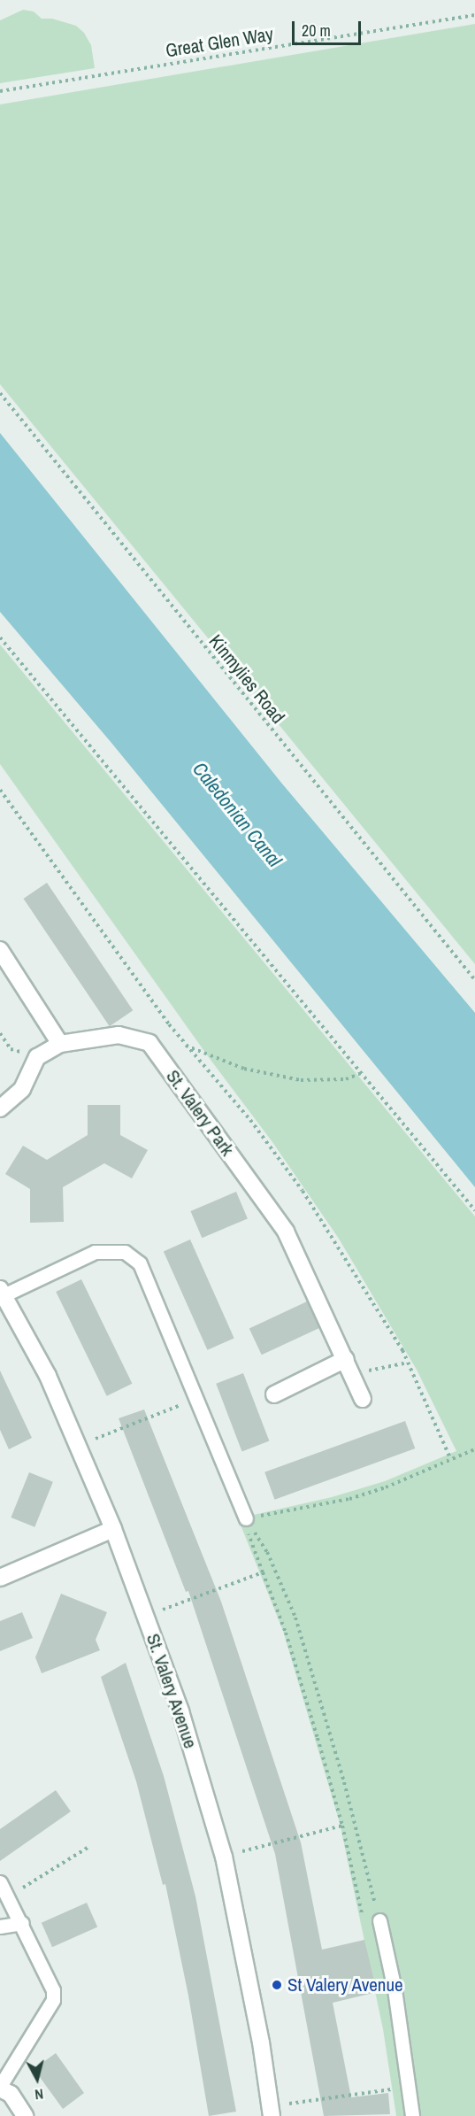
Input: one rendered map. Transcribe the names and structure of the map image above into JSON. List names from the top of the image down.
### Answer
{
  "streets": {
    "street": ["St. Valery Park", "St. Valery Avenue"],
    "path": ["Great Glen Way", "Kinmylies Road"]
  },
  "water": ["Caledonian Canal"],
  "places": ["St Valery Avenue"],
  "scale_bar": "20 m",
  "north": "bottom"
}
